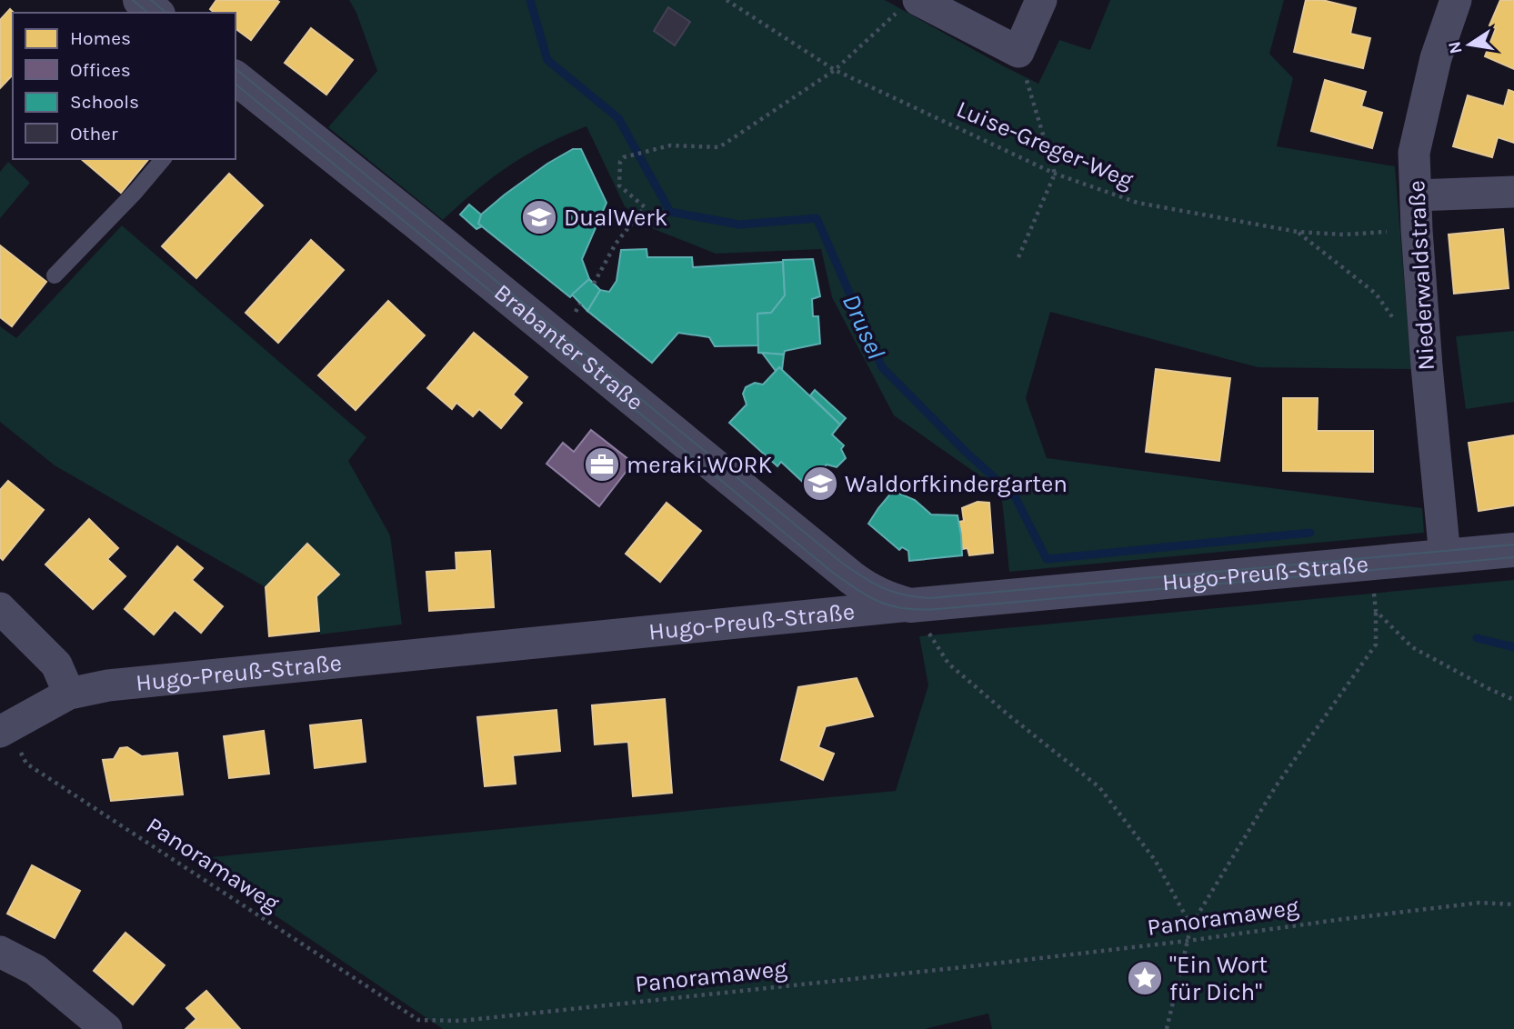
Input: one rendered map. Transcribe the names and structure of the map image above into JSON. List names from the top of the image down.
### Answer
{
  "streets": {
    "street": ["Niederwaldstraße", "Brabanter Straße", "Hugo-Preuß-Straße"],
    "path": ["Luise-Greger-Weg", "Panoramaweg"]
  },
  "crossings": [
    ["Luise-Greger-Weg", "Niederwaldstraße"],
    ["Niederwaldstraße", "Hugo-Preuß-Straße"],
    ["Brabanter Straße", "Hugo-Preuß-Straße"],
    ["Hugo-Preuß-Straße", "Panoramaweg"]
  ],
  "water": ["Drusel"],
  "places": {
    "school or university": ["DualWerk", "Waldorfkindergarten"],
    "office": ["meraki.WORK"],
    "place": ["\"Ein Wort für Dich\""]
  },
  "legend": [
    "Homes",
    "Offices",
    "Schools",
    "Other"
  ],
  "north": "left"
}
